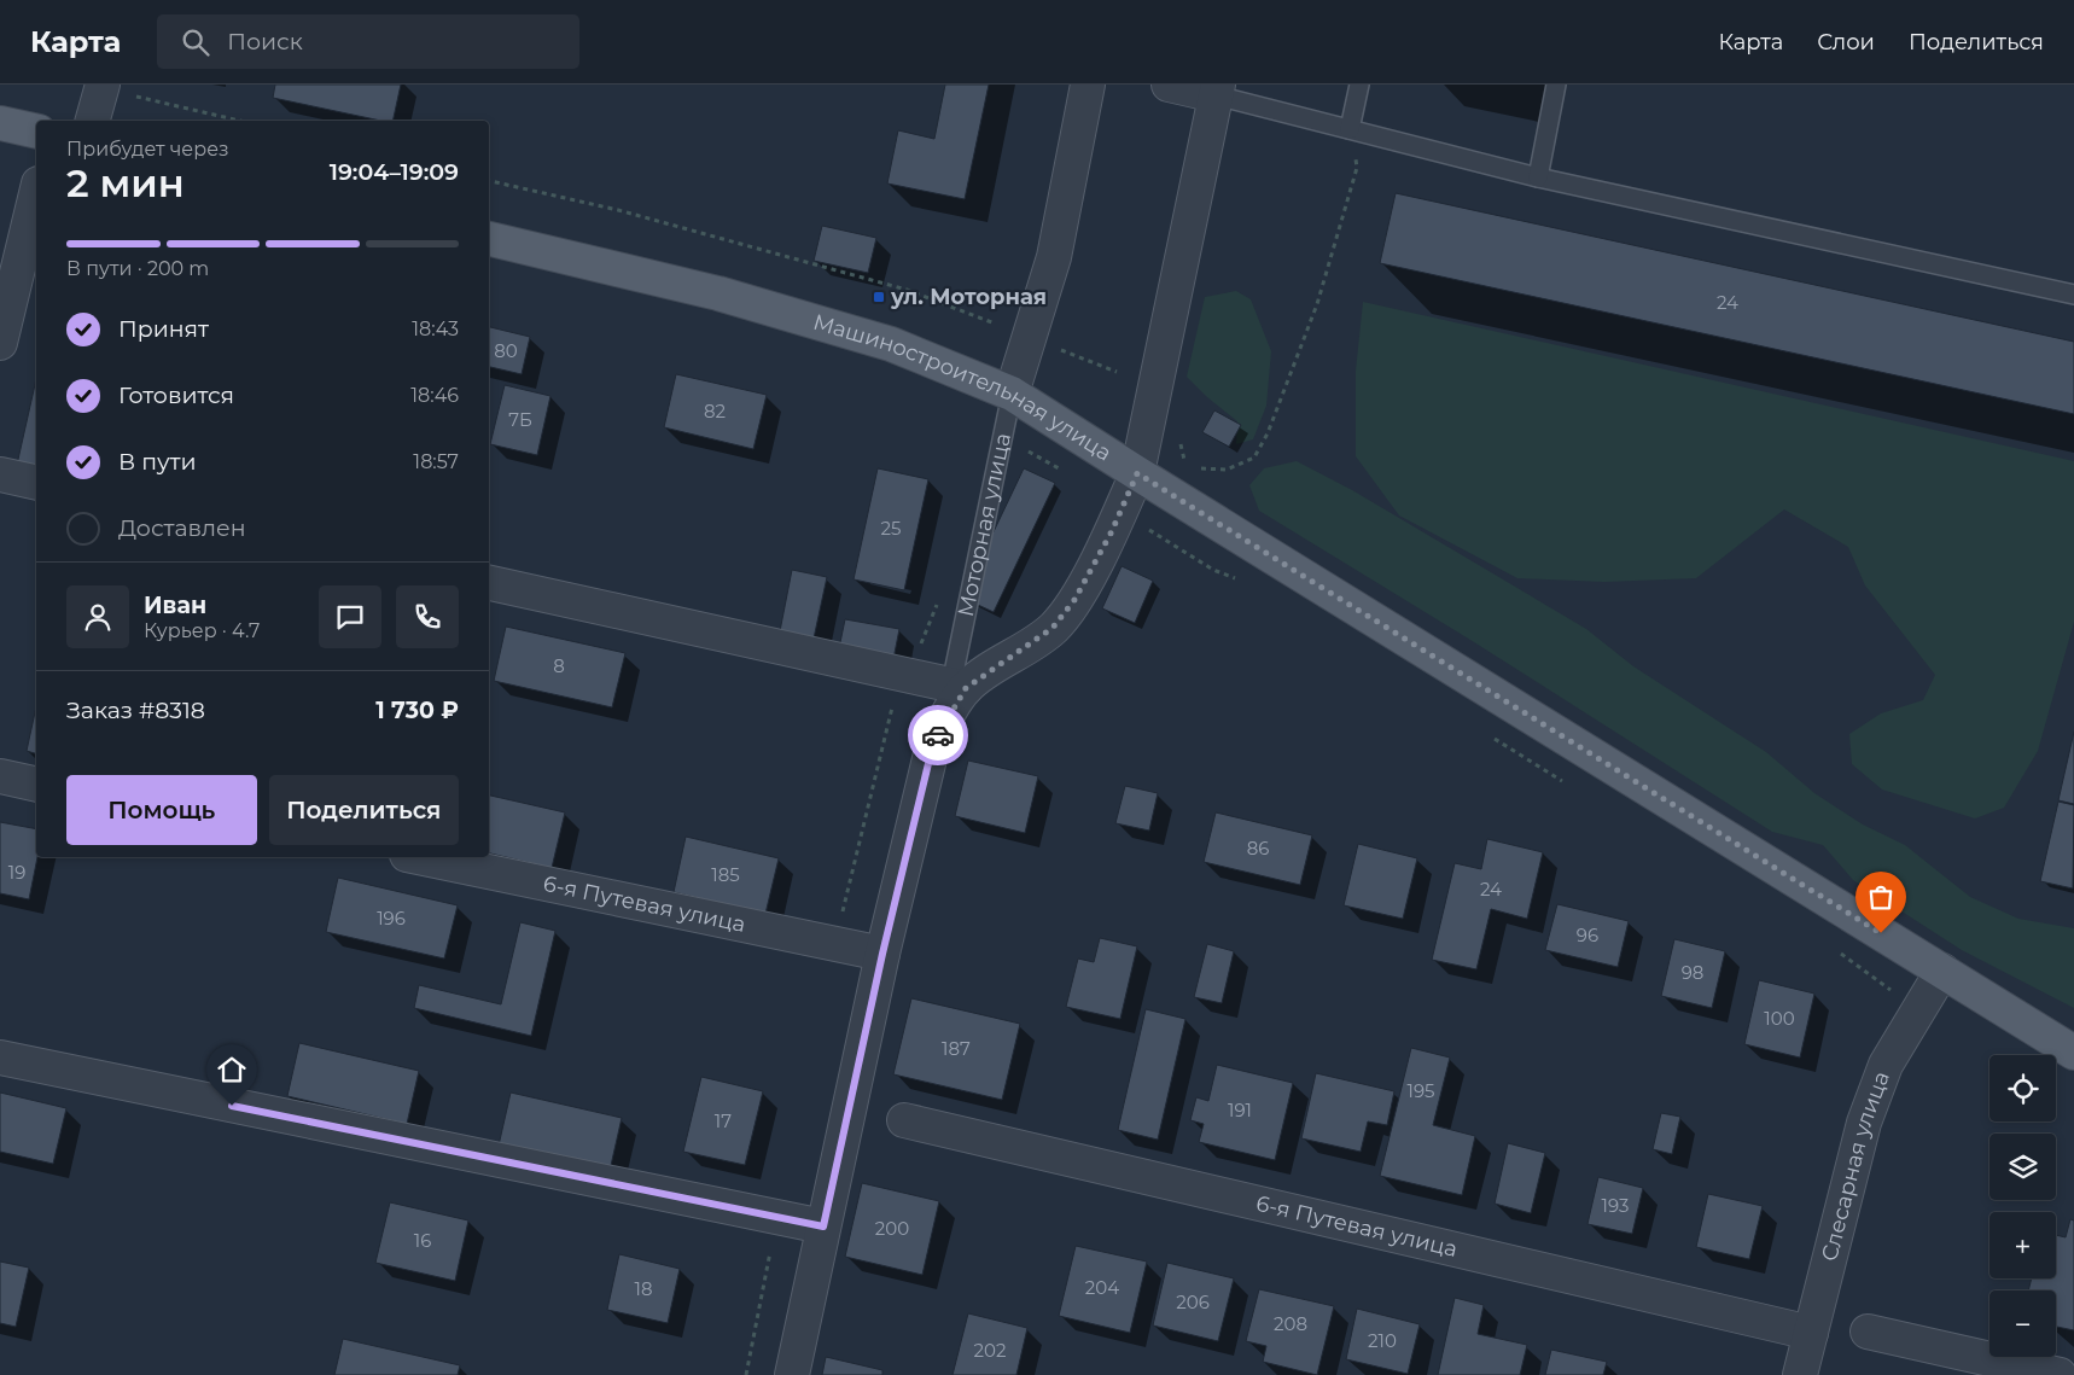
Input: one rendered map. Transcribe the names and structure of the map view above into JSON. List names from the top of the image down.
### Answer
{
  "streets": {
    "main road": ["Машиностроительная улица"],
    "street": ["Моторная улица", "6-я Путевая улица", "Слесарная улица"]
  },
  "crossings": [
    ["Машиностроительная улица", "Моторная улица"],
    ["Машиностроительная улица", "Слесарная улица"],
    ["Моторная улица", "6-я Путевая улица"],
    ["6-я Путевая улица", "Слесарная улица"]
  ],
  "places": {
    "transit": ["ул. Моторная"]
  },
  "house_numbers": [
    "24",
    "80",
    "82",
    "7Б",
    "25",
    "8",
    "86",
    "19",
    "185",
    "24",
    "196",
    "96",
    "98",
    "100",
    "187",
    "195",
    "191",
    "17",
    "193",
    "200",
    "16",
    "204",
    "18",
    "206",
    "208",
    "210",
    "202"
  ],
  "page": {
    "header": "Карта",
    "search": "Поиск",
    "nav": ["Карта", "Слои", "Поделиться"],
    "heading": ["2 мин", "Прибудет через", "19:04–19:09"],
    "panel": [
      "Иван",
      "Курьер · 4.7",
      "Заказ #8318",
      "1 730 ₽"
    ],
    "bar": "В пути · 200 m",
    "list": [
      ["Принят", "18:43"],
      ["Готовится", "18:46"],
      ["В пути", "18:57"],
      "Доставлен"
    ],
    "buttons": ["Помощь", "Поделиться"],
    "map_buttons": ["+", "−"]
  }
}
